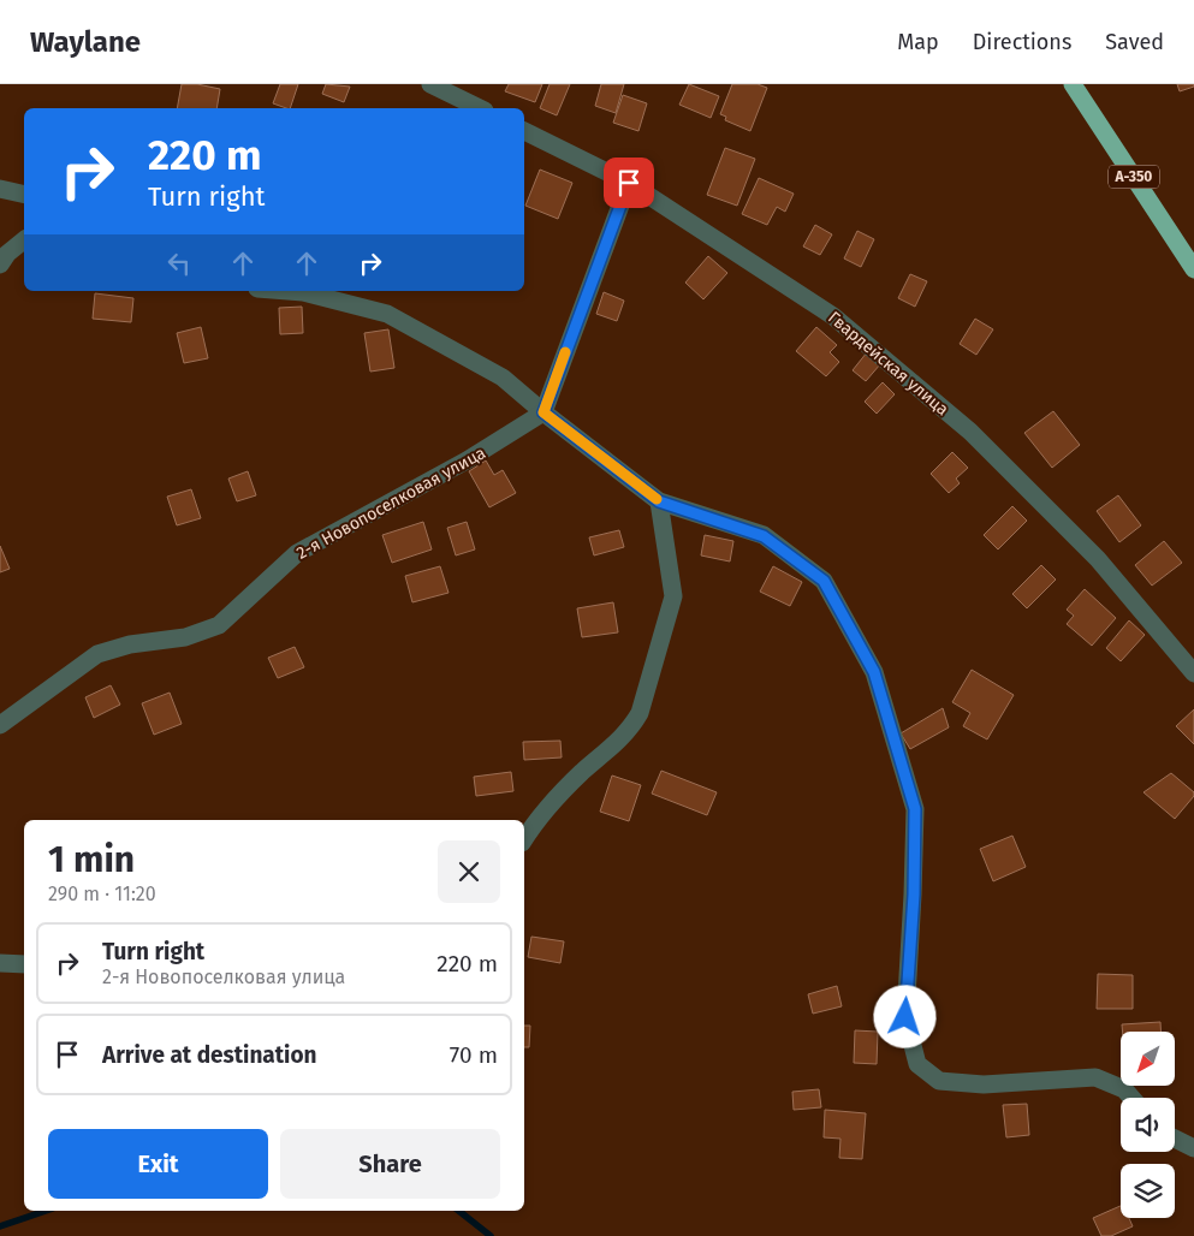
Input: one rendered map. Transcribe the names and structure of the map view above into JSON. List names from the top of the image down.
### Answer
{
  "streets": {
    "highway": ["А-350"],
    "street": ["Гвардейская улица", "2-я Новопоселковая улица"]
  },
  "north": "bottom left",
  "page": {
    "header": "Waylane",
    "nav": ["Map", "Directions", "Saved"],
    "turn": ["220 m", "Turn right"],
    "heading": ["1 min", "290 m · 11:20"],
    "list": [
      {
        "name": "Turn right",
        "note": "2-я Новопоселковая улица",
        "value": "220 m"
      },
      {
        "name": "Arrive at destination",
        "value": "70 m"
      }
    ],
    "buttons": ["Exit", "Share"]
  }
}
